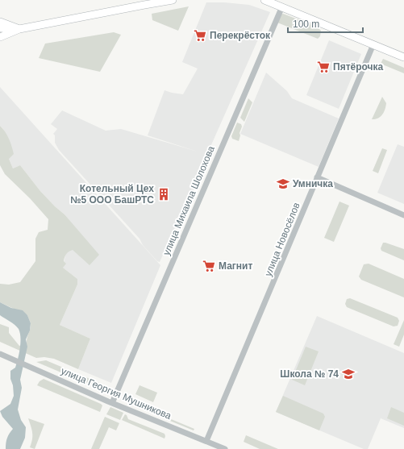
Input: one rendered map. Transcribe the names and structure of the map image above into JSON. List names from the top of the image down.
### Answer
{
  "streets": {
    "street": ["улица Михаила Шолохова", "улица Новосёлов", "улица Георгия Мушникова"]
  },
  "crossings": [
    ["улица Михаила Шолохова", "улица Георгия Мушникова"],
    ["улица Новосёлов", "улица Георгия Мушникова"]
  ],
  "places": {
    "supermarket": ["Перекрёсток", "Пятёрочка", "Магнит"],
    "school or university": ["Умничка", "Школа № 74"],
    "building": ["Котельный Цех №5 ООО БашРТС"]
  },
  "scale_bar": "100 m"
}
